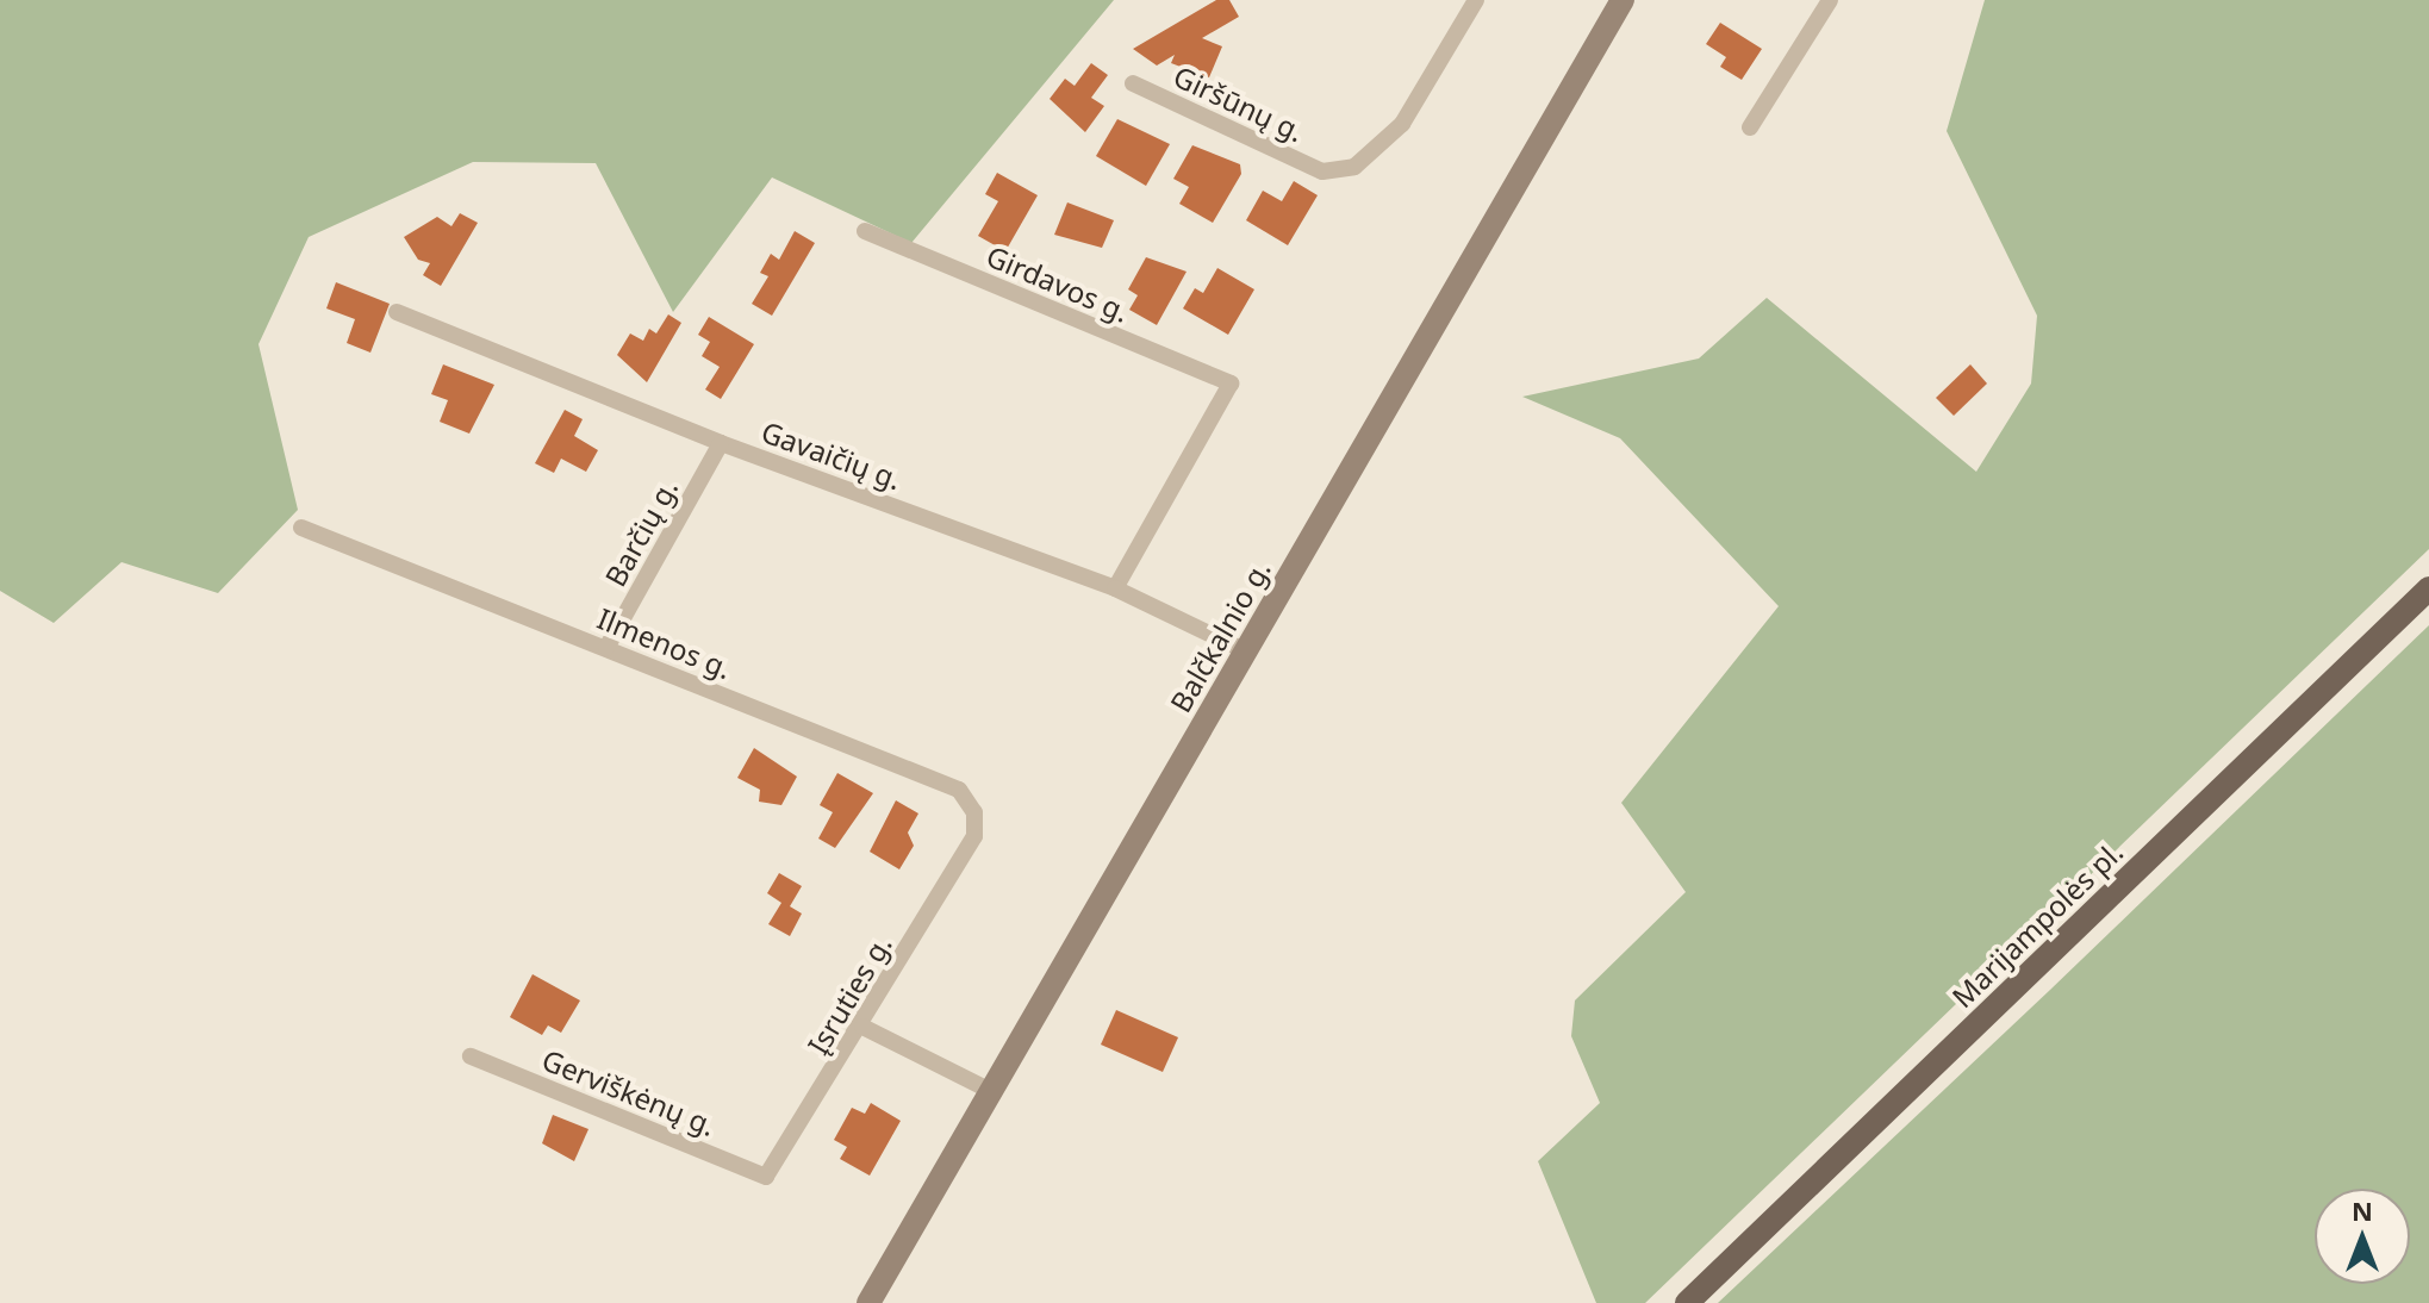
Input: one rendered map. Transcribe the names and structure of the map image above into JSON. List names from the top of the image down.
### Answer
{
  "streets": {
    "main road": ["Marijampolės pl."],
    "street": [
      "Giršūnų g.",
      "Girdavos g.",
      "Gavaičių g.",
      "Barčių g.",
      "Balčkalnio g.",
      "Ilmenos g.",
      "Įsruties g.",
      "Gerviškėnų g."
    ]
  },
  "crossings": [
    ["Girdavos g.", "Gavaičių g."],
    ["Gavaičių g.", "Barčių g."],
    ["Gavaičių g.", "Balčkalnio g."],
    ["Barčių g.", "Ilmenos g."],
    ["Ilmenos g.", "Įsruties g."],
    ["Įsruties g.", "Gerviškėnų g."]
  ],
  "north": "top"
}
